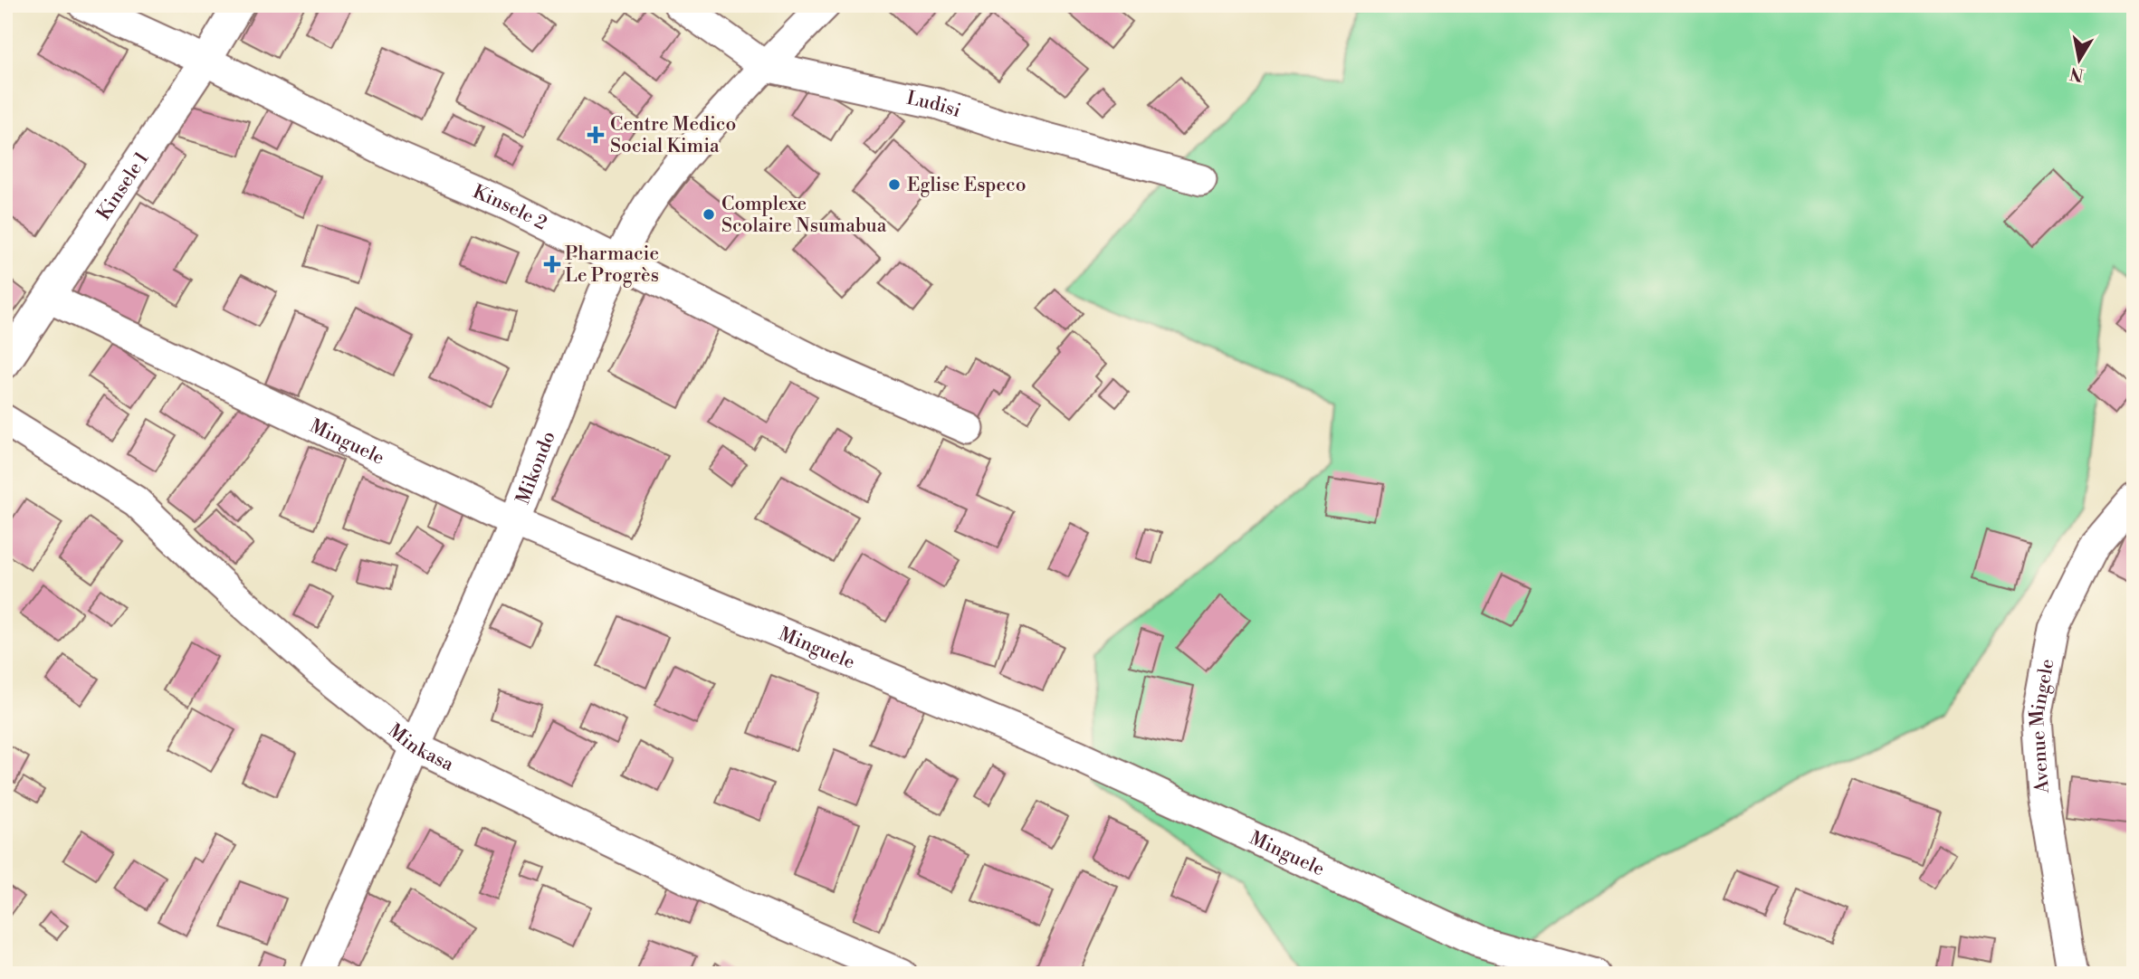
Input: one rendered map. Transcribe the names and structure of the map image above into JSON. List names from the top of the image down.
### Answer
{
  "streets": {
    "street": [
      "Ludisi",
      "Kinsele 1",
      "Kinsele 2",
      "Minguele",
      "Mikondo",
      "Avenue Mingele",
      "Minkasa"
    ]
  },
  "crossings": [
    ["Ludisi", "Mikondo"],
    ["Kinsele 1", "Kinsele 2"],
    ["Kinsele 1", "Minguele"],
    ["Kinsele 2", "Mikondo"],
    ["Minguele", "Mikondo"],
    ["Mikondo", "Minkasa"]
  ],
  "places": {
    "health": ["Centre Medico Social Kimia", "Pharmacie Le Progrès"],
    "other": ["Eglise Especo", "Complexe Scolaire Nsumabua"]
  },
  "north": "bottom"
}
